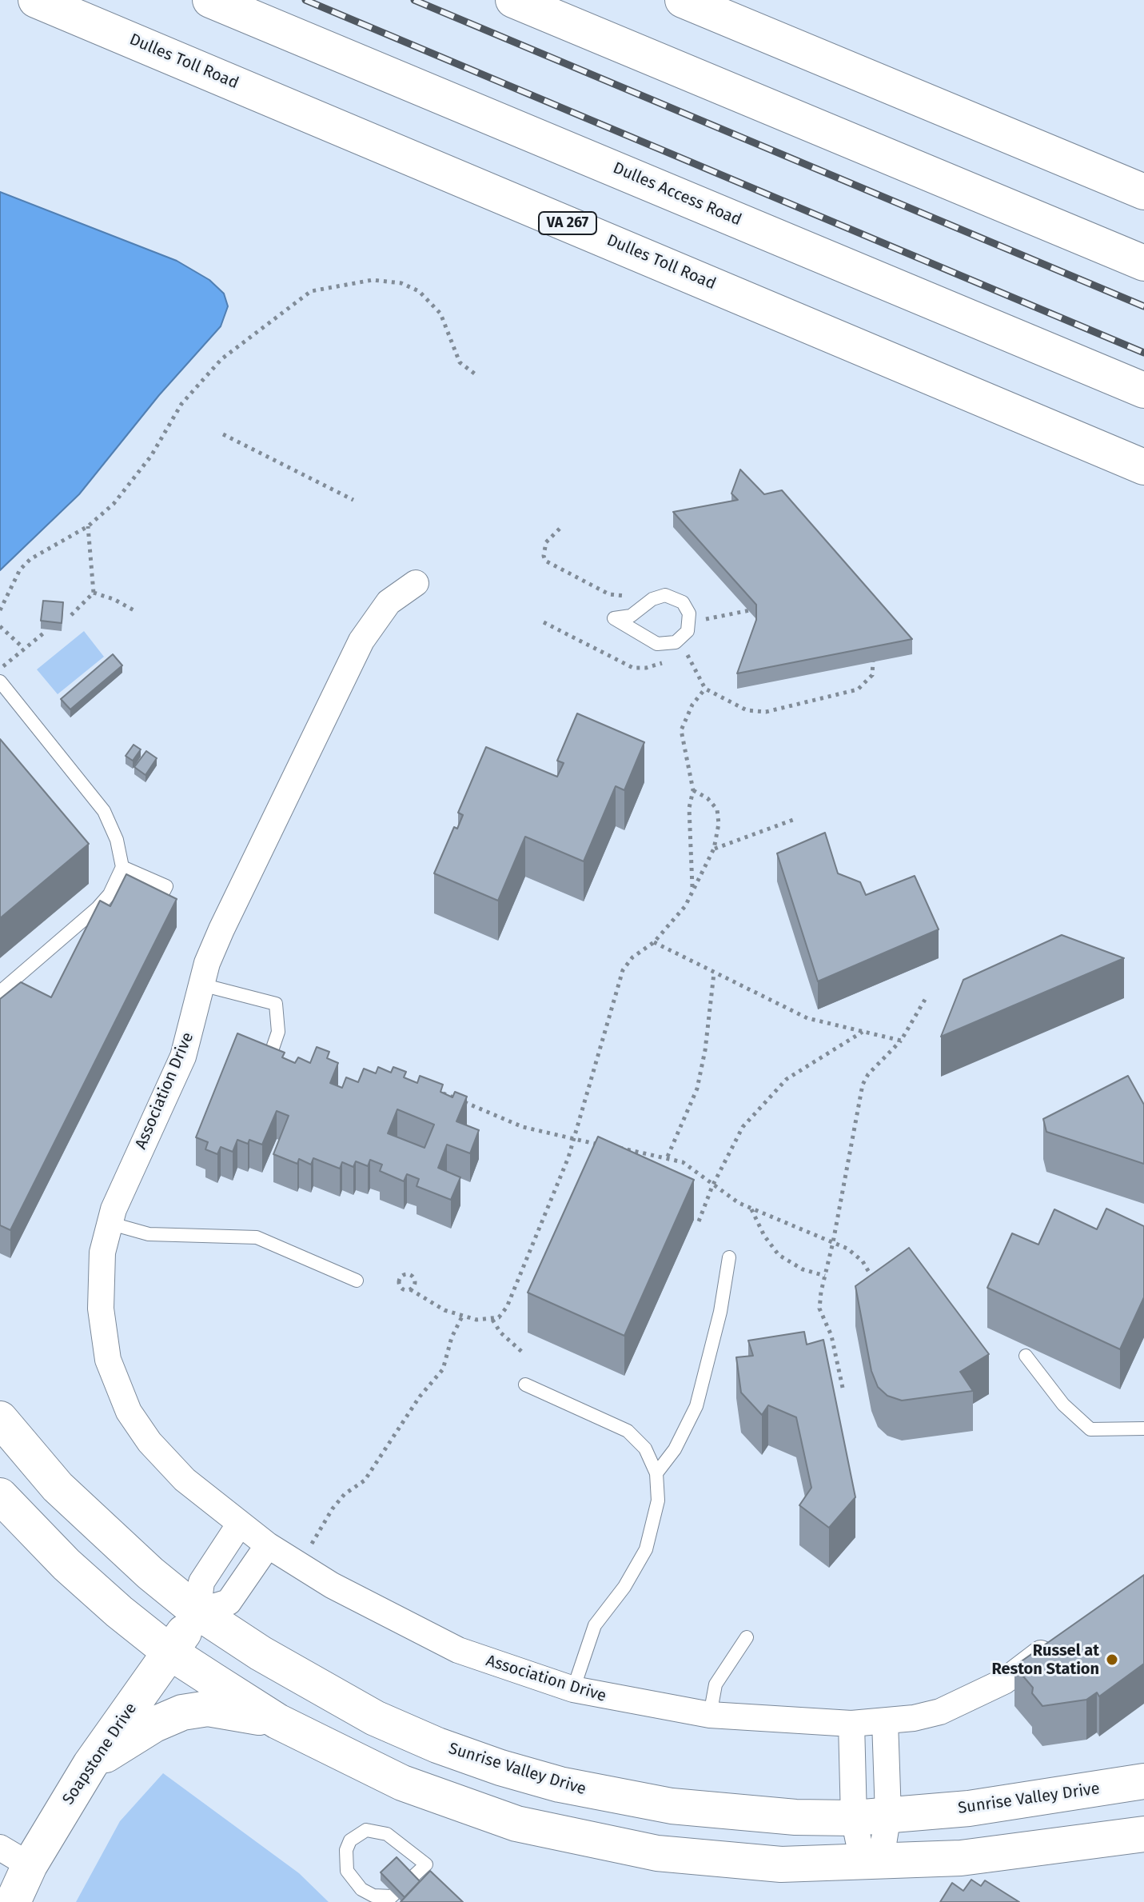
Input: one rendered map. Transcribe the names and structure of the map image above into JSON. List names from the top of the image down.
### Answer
{
  "streets": {
    "main road": [
      "Dulles Toll Road",
      "Dulles Access Road",
      "VA 267",
      "Soapstone Drive",
      "Sunrise Valley Drive"
    ],
    "street": ["Association Drive"]
  },
  "crossings": [
    ["Soapstone Drive", "Sunrise Valley Drive"]
  ],
  "places": ["Russel at Reston Station"]
}
